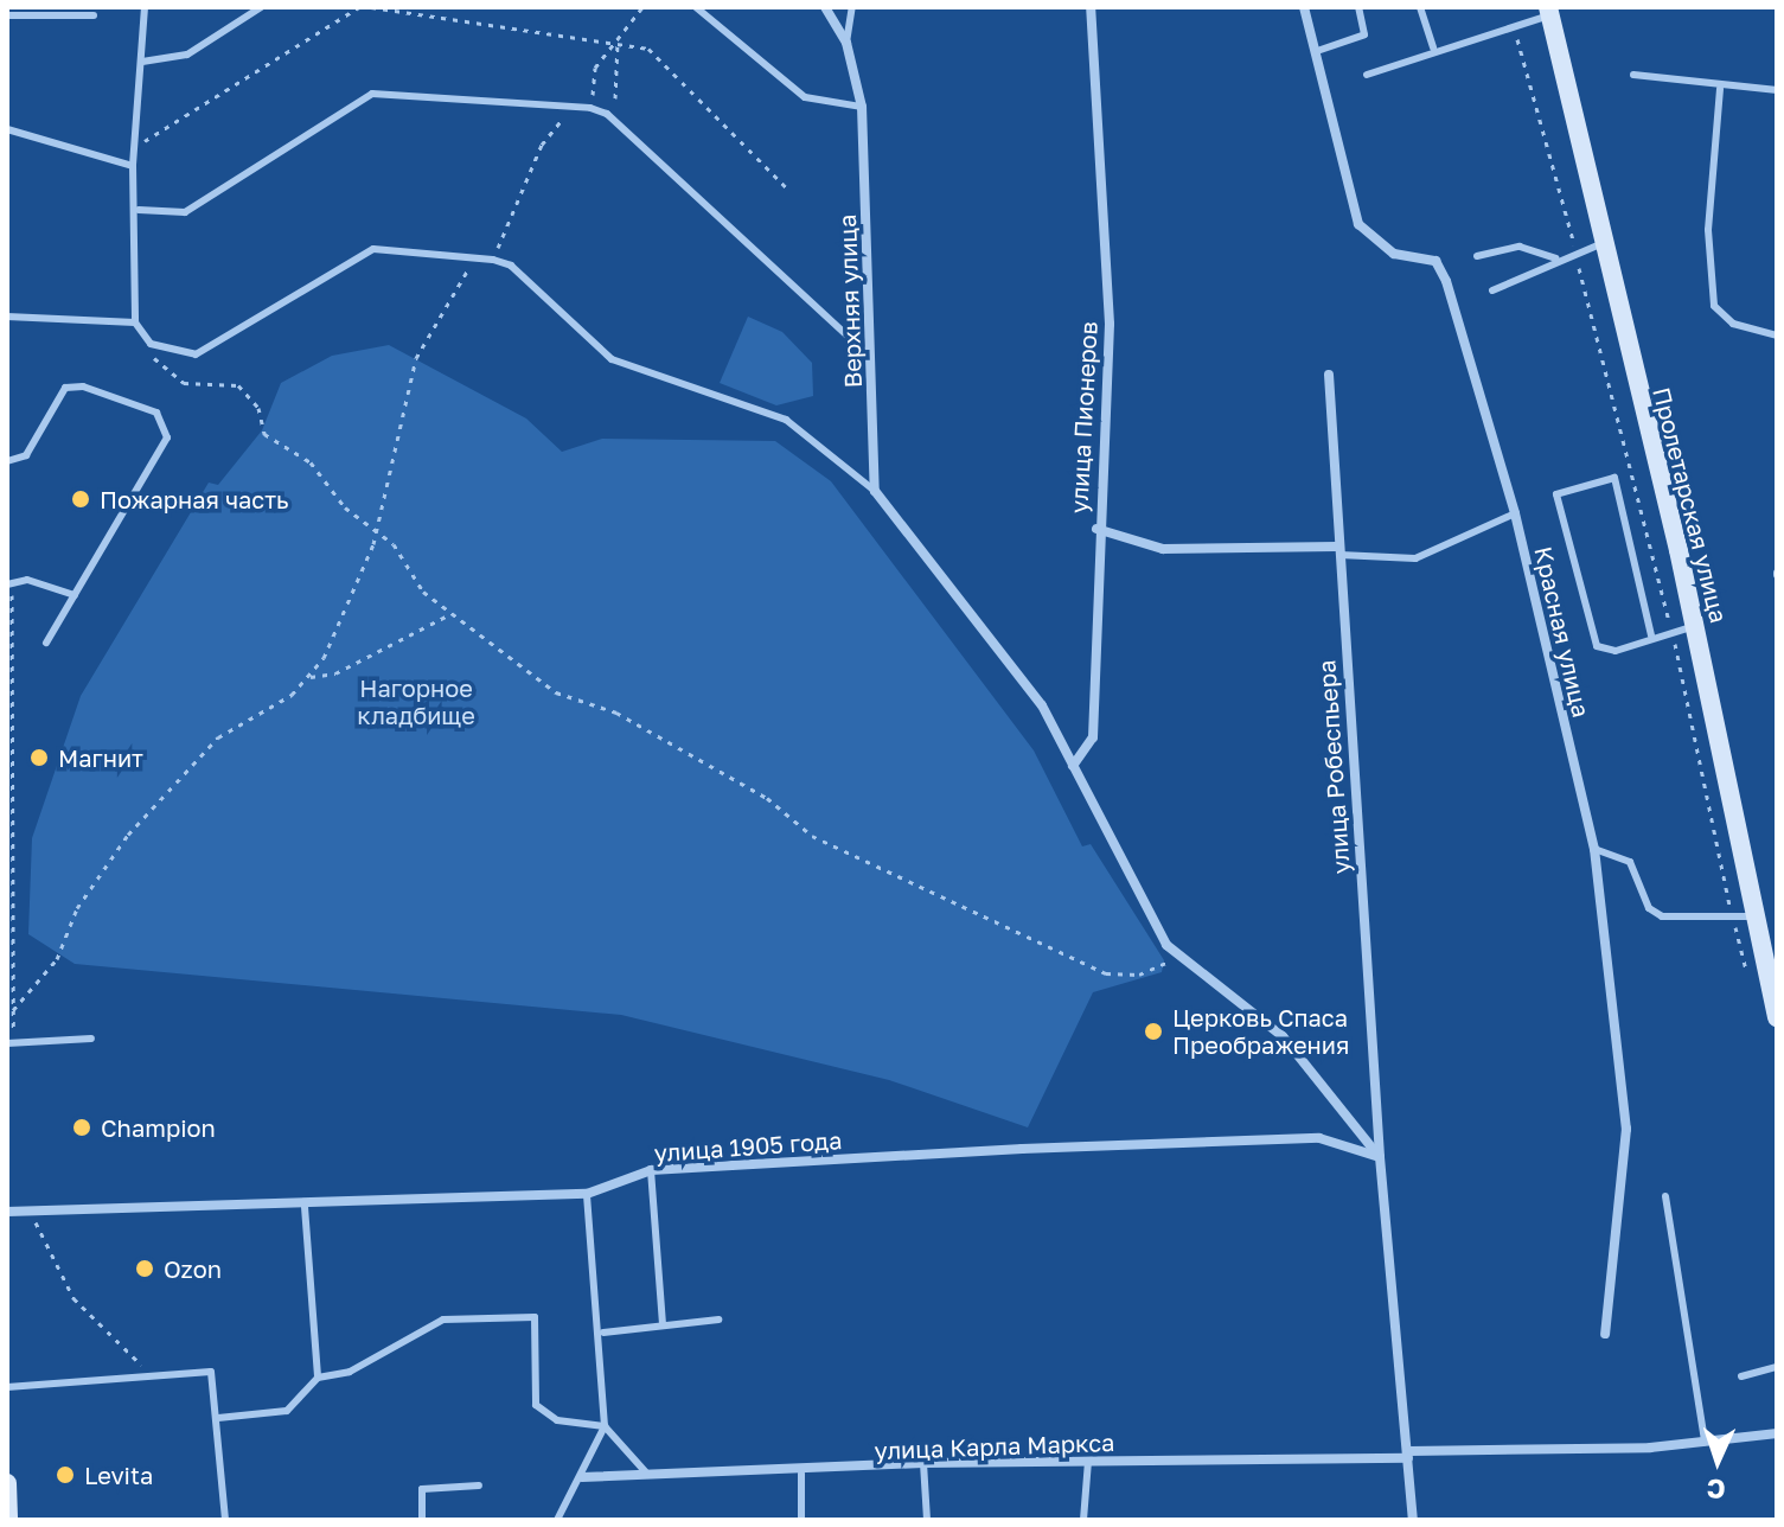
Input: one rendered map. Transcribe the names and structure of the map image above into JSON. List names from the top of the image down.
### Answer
{
  "streets": {
    "main road": ["Пролетарская улица"],
    "street": [
      "Верхняя улица",
      "улица Пионеров",
      "Красная улица",
      "улица Робеспьера",
      "улица 1905 года",
      "улица Карла Маркса"
    ]
  },
  "crossings": [
    ["улица Робеспьера", "улица 1905 года"],
    ["улица Робеспьера", "улица Карла Маркса"]
  ],
  "parks": ["Нагорное кладбище"],
  "places": [
    "Пожарная часть",
    "Магнит",
    "Церковь Спаса Преображения",
    "Champion",
    "Ozon",
    "Levita"
  ],
  "north": "bottom"
}
